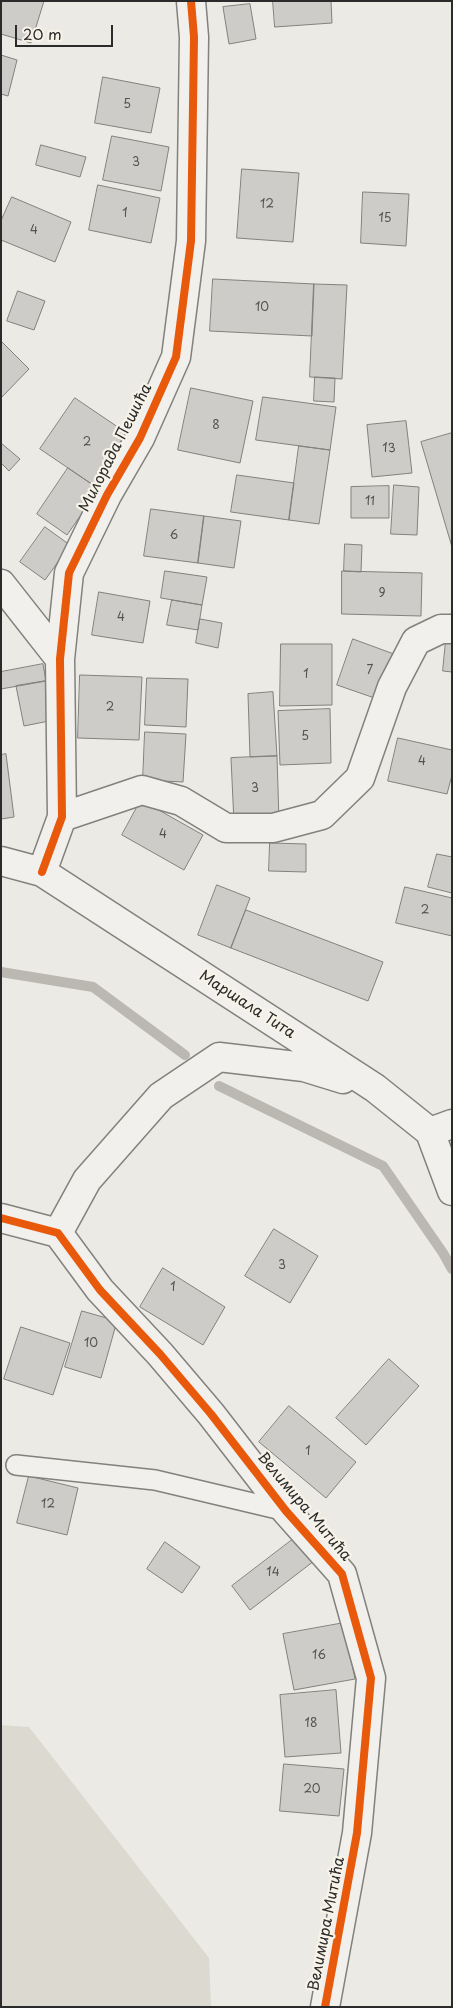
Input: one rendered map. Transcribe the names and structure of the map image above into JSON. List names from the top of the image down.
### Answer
{
  "streets": {
    "street": ["Милорада Пешића", "Маршала Тита", "Велимира Митића"]
  },
  "crossings": [
    ["Милорада Пешића", "Маршала Тита"]
  ],
  "house_numbers": [
    "5",
    "3",
    "12",
    "1",
    "15",
    "4",
    "10",
    "8",
    "2",
    "13",
    "11",
    "6",
    "9",
    "4",
    "7",
    "1",
    "2",
    "5",
    "4",
    "3",
    "4",
    "2",
    "3",
    "1",
    "10",
    "1",
    "12",
    "14",
    "16",
    "18",
    "20"
  ],
  "scale_bar": "20 m"
}
